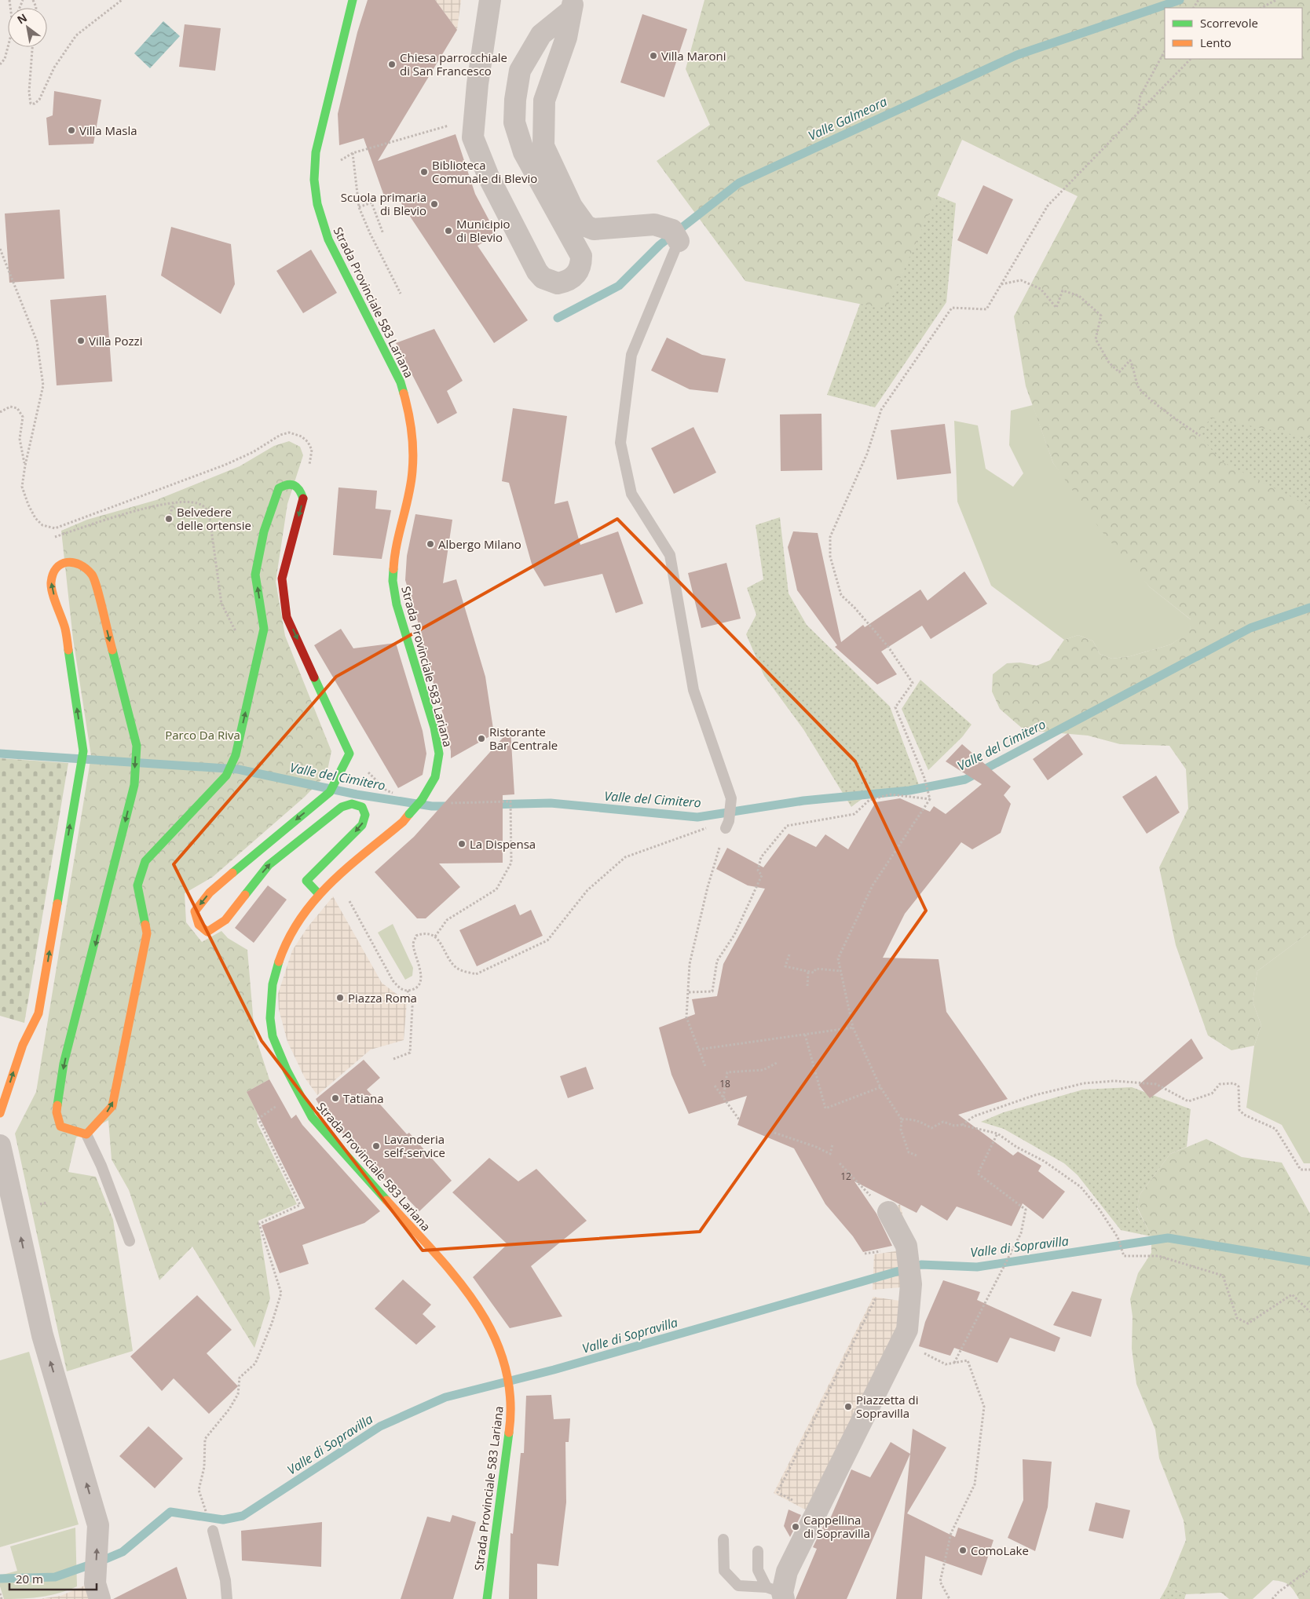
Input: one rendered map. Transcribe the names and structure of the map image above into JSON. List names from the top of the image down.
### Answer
{
  "streets": {
    "street": ["Strada Provinciale 583 Lariana"]
  },
  "water": ["Valle Galmeora", "Valle del Cimitero", "Valle di Sopravilla"],
  "parks": ["Parco Da Riva"],
  "places": [
    "Villa Maroni",
    "Chiesa parrocchiale di San Francesco",
    "Villa Masla",
    "Biblioteca Comunale di Blevio",
    "Scuola primaria di Blevio",
    "Municipio di Blevio",
    "Villa Pozzi",
    "Belvedere delle ortensie",
    "Albergo Milano",
    "Ristorante Bar Centrale",
    "La Dispensa",
    "Piazza Roma",
    "Tatiana",
    "Lavanderia self-service",
    "Piazzetta di Sopravilla",
    "Cappellina di Sopravilla",
    "ComoLake"
  ],
  "house_numbers": ["18", "12"],
  "legend": ["Scorrevole", "Lento"],
  "scale_bar": "20 m",
  "north": "top left"
}
